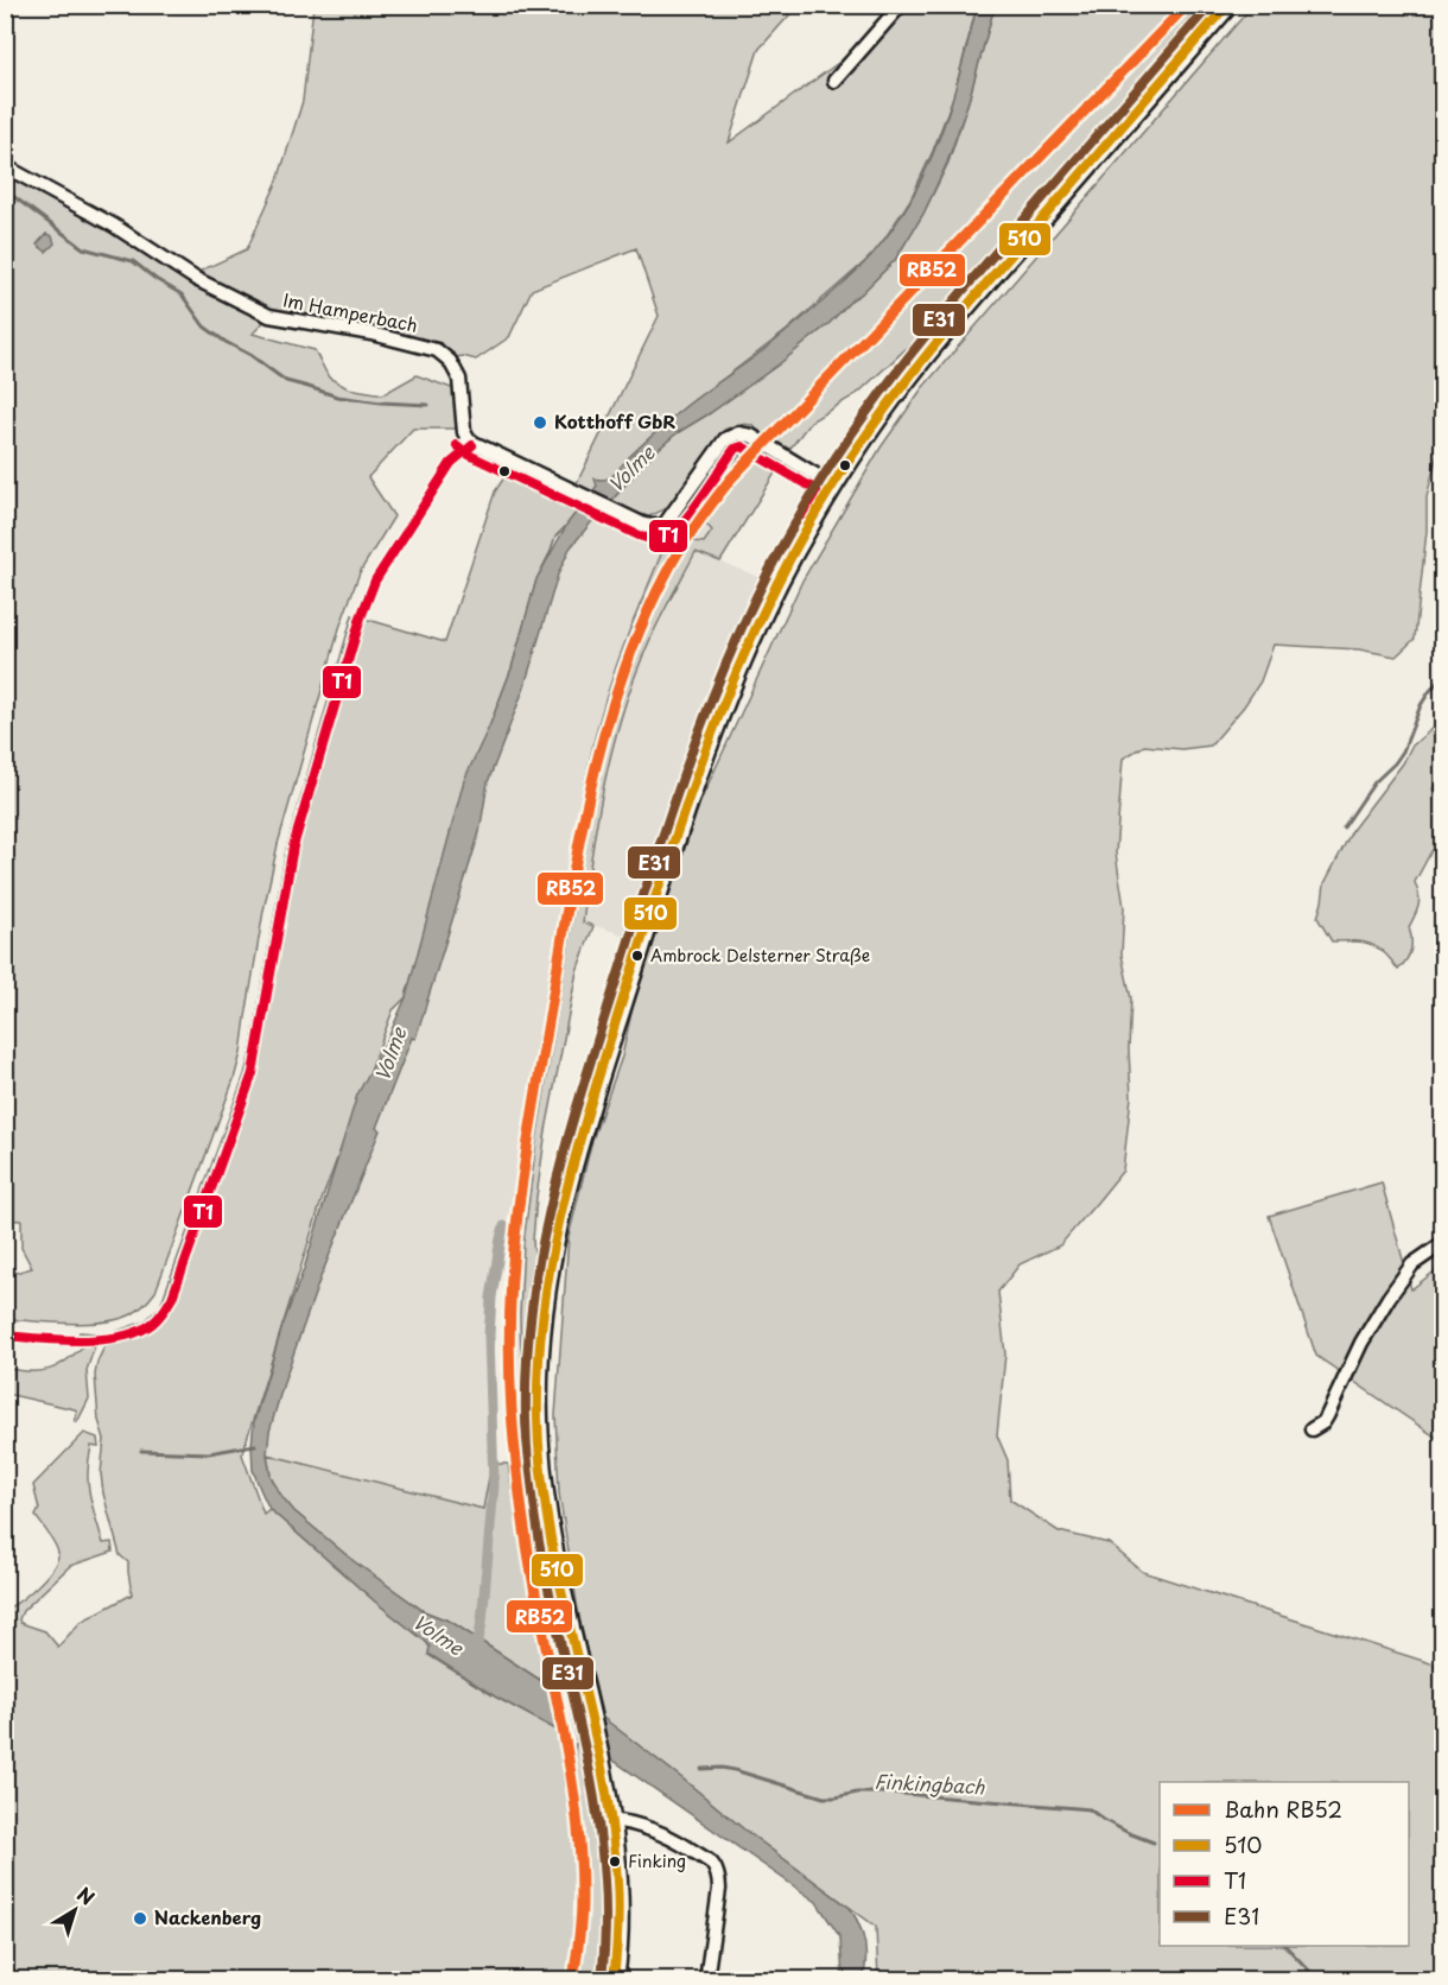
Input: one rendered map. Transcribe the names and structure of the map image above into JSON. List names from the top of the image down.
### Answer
{
  "streets": {
    "street": ["Im Hamperbach"]
  },
  "water": ["Volme", "Finkingbach"],
  "places": [
    "Kotthoff GbR",
    "Ambrock Delsterner Straße",
    "Finking",
    "Nackenberg"
  ],
  "lines": [
    "rail line RB52",
    "transit line 510",
    "transit line E31",
    "transit line T1"
  ],
  "legend": [
    "Bahn RB52",
    "510",
    "T1",
    "E31"
  ],
  "north": "top right"
}
